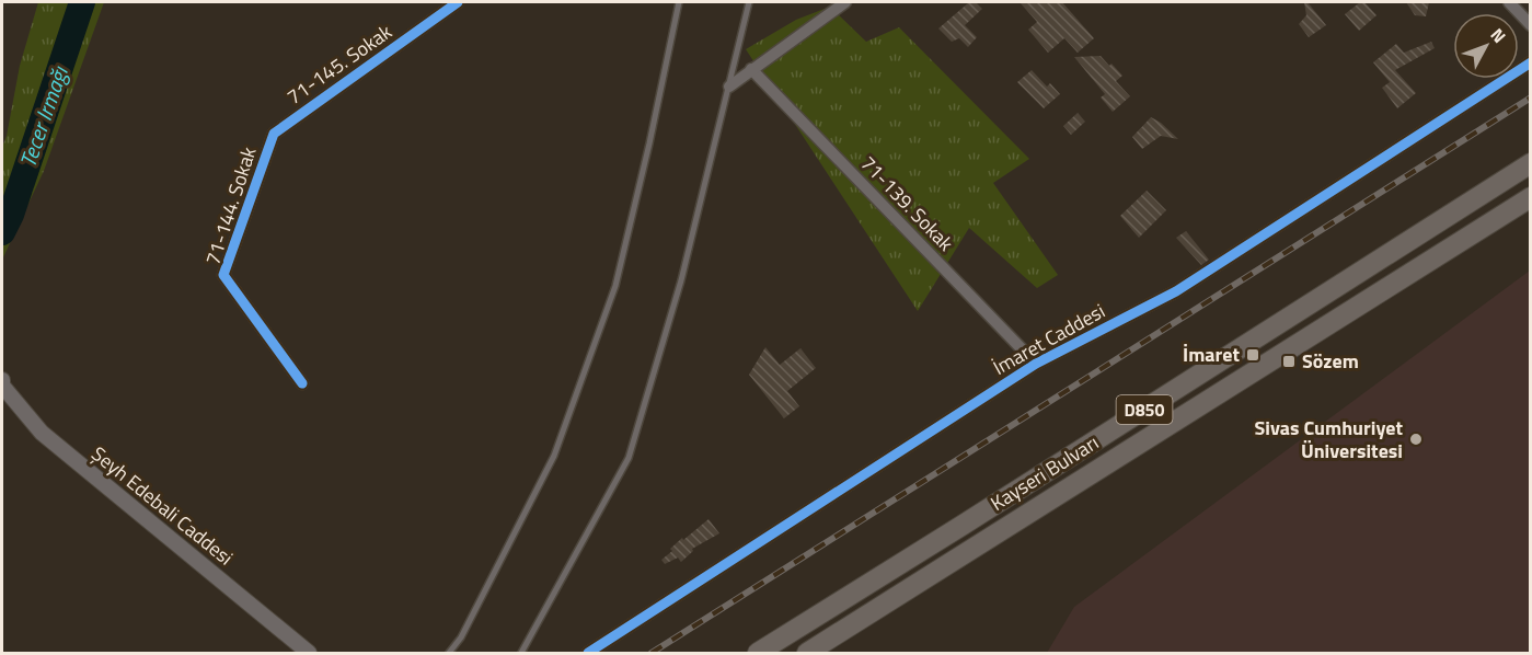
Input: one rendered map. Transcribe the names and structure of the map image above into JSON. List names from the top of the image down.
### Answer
{
  "streets": {
    "highway": ["D850", "Kayseri Bulvarı"],
    "street": [
      "71-145. Sokak",
      "71-139. Sokak",
      "71-144. Sokak",
      "İmaret Caddesi",
      "Şeyh Edebali Caddesi"
    ]
  },
  "crossings": [
    ["71-145. Sokak", "71-144. Sokak"],
    ["71-139. Sokak", "İmaret Caddesi"]
  ],
  "water": ["Tecer Irmağı"],
  "places": {
    "transit": ["İmaret", "Sözem"],
    "other": ["Sivas Cumhuriyet Üniversitesi"]
  },
  "north": "top right"
}
